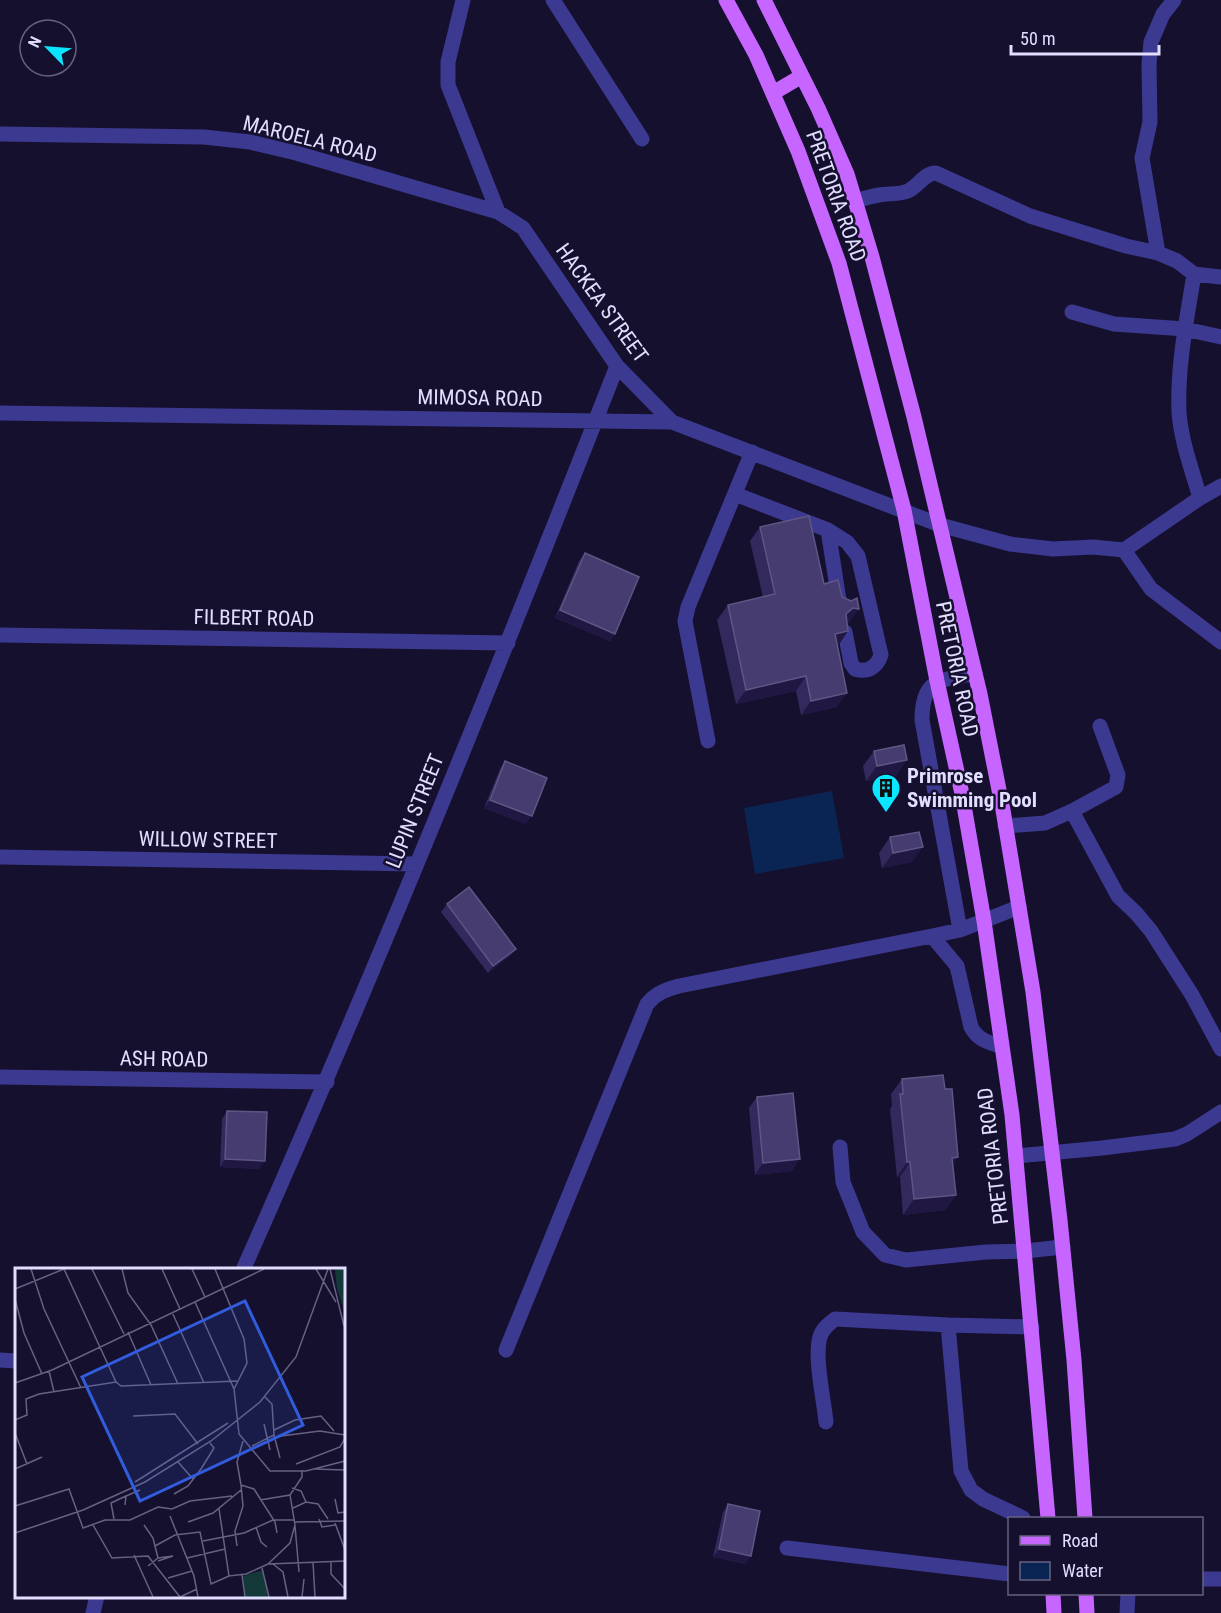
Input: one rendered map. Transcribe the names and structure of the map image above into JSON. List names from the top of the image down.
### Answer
{
  "streets": {
    "main road": ["PRETORIA ROAD"],
    "street": [
      "MAROELA ROAD",
      "HACKEA STREET",
      "MIMOSA ROAD",
      "FILBERT ROAD",
      "LUPIN STREET",
      "WILLOW STREET",
      "ASH ROAD"
    ]
  },
  "crossings": [
    ["MAROELA ROAD", "HACKEA STREET"],
    ["PRETORIA ROAD", "MIMOSA ROAD"],
    ["HACKEA STREET", "MIMOSA ROAD"],
    ["HACKEA STREET", "LUPIN STREET"],
    ["MIMOSA ROAD", "LUPIN STREET"],
    ["FILBERT ROAD", "LUPIN STREET"],
    ["LUPIN STREET", "WILLOW STREET"],
    ["LUPIN STREET", "ASH ROAD"]
  ],
  "places": {
    "building": ["Primrose Swimming Pool"]
  },
  "legend": ["Road", "Water"],
  "scale_bar": "50 m",
  "north": "top left"
}
